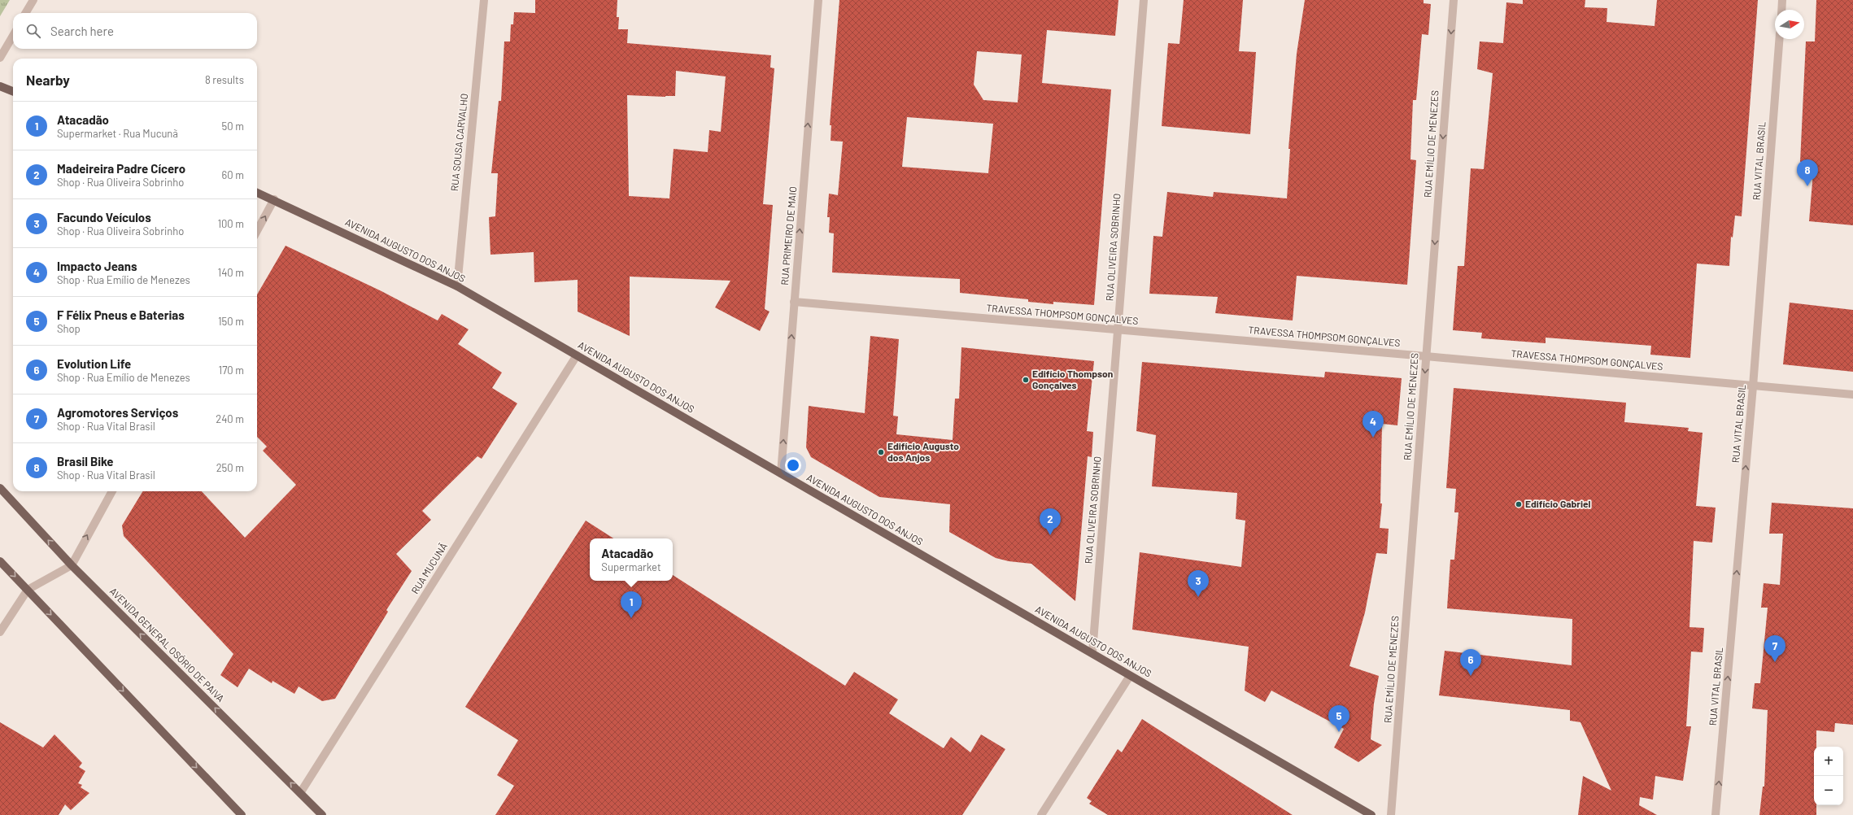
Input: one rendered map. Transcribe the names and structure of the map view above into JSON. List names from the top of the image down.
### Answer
{
  "streets": {
    "main road": ["AVENIDA AUGUSTO DOS ANJOS", "AVENIDA GENERAL OSÓRIO DE PAIVA"],
    "street": [
      "RUA SOUSA CARVALHO",
      "RUA EMÍLIO DE MENEZES",
      "RUA VITAL BRASIL",
      "RUA PRIMEIRO DE MAIO",
      "RUA OLIVEIRA SOBRINHO",
      "TRAVESSA THOMPSOM GONÇALVES",
      "RUA MUCUNÃ"
    ]
  },
  "crossings": [
    ["RUA SOUSA CARVALHO", "AVENIDA AUGUSTO DOS ANJOS"],
    ["RUA EMÍLIO DE MENEZES", "TRAVESSA THOMPSOM GONÇALVES"],
    ["RUA VITAL BRASIL", "TRAVESSA THOMPSOM GONÇALVES"],
    ["RUA PRIMEIRO DE MAIO", "AVENIDA AUGUSTO DOS ANJOS"],
    ["RUA PRIMEIRO DE MAIO", "TRAVESSA THOMPSOM GONÇALVES"],
    ["RUA OLIVEIRA SOBRINHO", "AVENIDA AUGUSTO DOS ANJOS"],
    ["RUA OLIVEIRA SOBRINHO", "TRAVESSA THOMPSOM GONÇALVES"],
    ["AVENIDA AUGUSTO DOS ANJOS", "RUA MUCUNÃ"],
    ["RUA MUCUNÃ", "AVENIDA GENERAL OSÓRIO DE PAIVA"]
  ],
  "one_way": ["RUA EMÍLIO DE MENEZES", "RUA VITAL BRASIL", "RUA PRIMEIRO DE MAIO"],
  "places": ["Edifício Thompson Gonçalves", "Edifício Augusto dos Anjos", "Edifício Gabriel"],
  "north": "right",
  "page": {
    "search": "Search here",
    "heading": ["Nearby", "8 results"],
    "list": [
      {
        "mark": "1",
        "name": "Atacadão",
        "note": "Supermarket · Rua Mucunã",
        "value": "50 m"
      },
      {
        "mark": "2",
        "name": "Madeireira Padre Cícero",
        "note": "Shop · Rua Oliveira Sobrinho",
        "value": "60 m"
      },
      {
        "mark": "3",
        "name": "Facundo Veículos",
        "note": "Shop · Rua Oliveira Sobrinho",
        "value": "100 m"
      },
      {
        "mark": "4",
        "name": "Impacto Jeans",
        "note": "Shop · Rua Emílio de Menezes",
        "value": "140 m"
      },
      {
        "mark": "5",
        "name": "F Félix Pneus e Baterias",
        "note": "Shop",
        "value": "150 m"
      },
      {
        "mark": "6",
        "name": "Evolution Life",
        "note": "Shop · Rua Emílio de Menezes",
        "value": "170 m"
      },
      {
        "mark": "7",
        "name": "Agromotores Serviços",
        "note": "Shop · Rua Vital Brasil",
        "value": "240 m"
      },
      {
        "mark": "8",
        "name": "Brasil Bike",
        "note": "Shop · Rua Vital Brasil",
        "value": "250 m"
      }
    ],
    "pins": [
      "8",
      "4",
      "2",
      "3",
      "1",
      "7",
      "6",
      "5"
    ],
    "popup": ["Atacadão", "Supermarket"],
    "map_buttons": ["+", "−"]
  }
}
